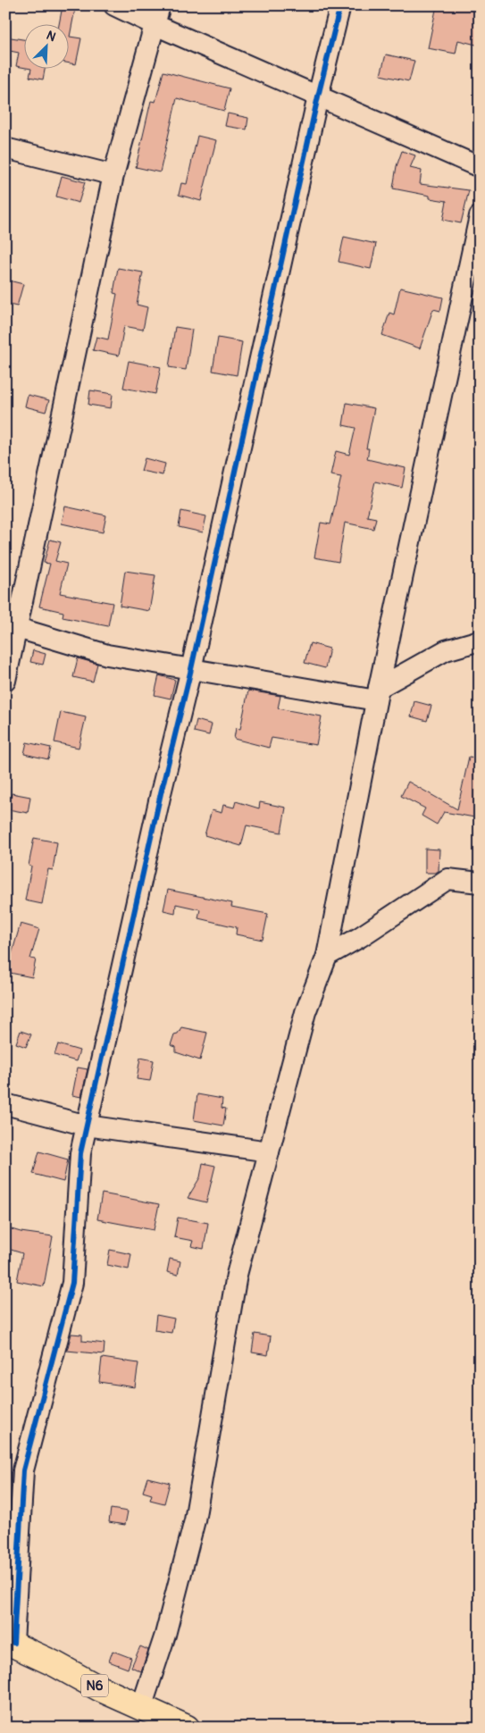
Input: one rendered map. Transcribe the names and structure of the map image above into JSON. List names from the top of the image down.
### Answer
{
  "streets": {
    "highway": ["N6"]
  },
  "north": "top right"
}
